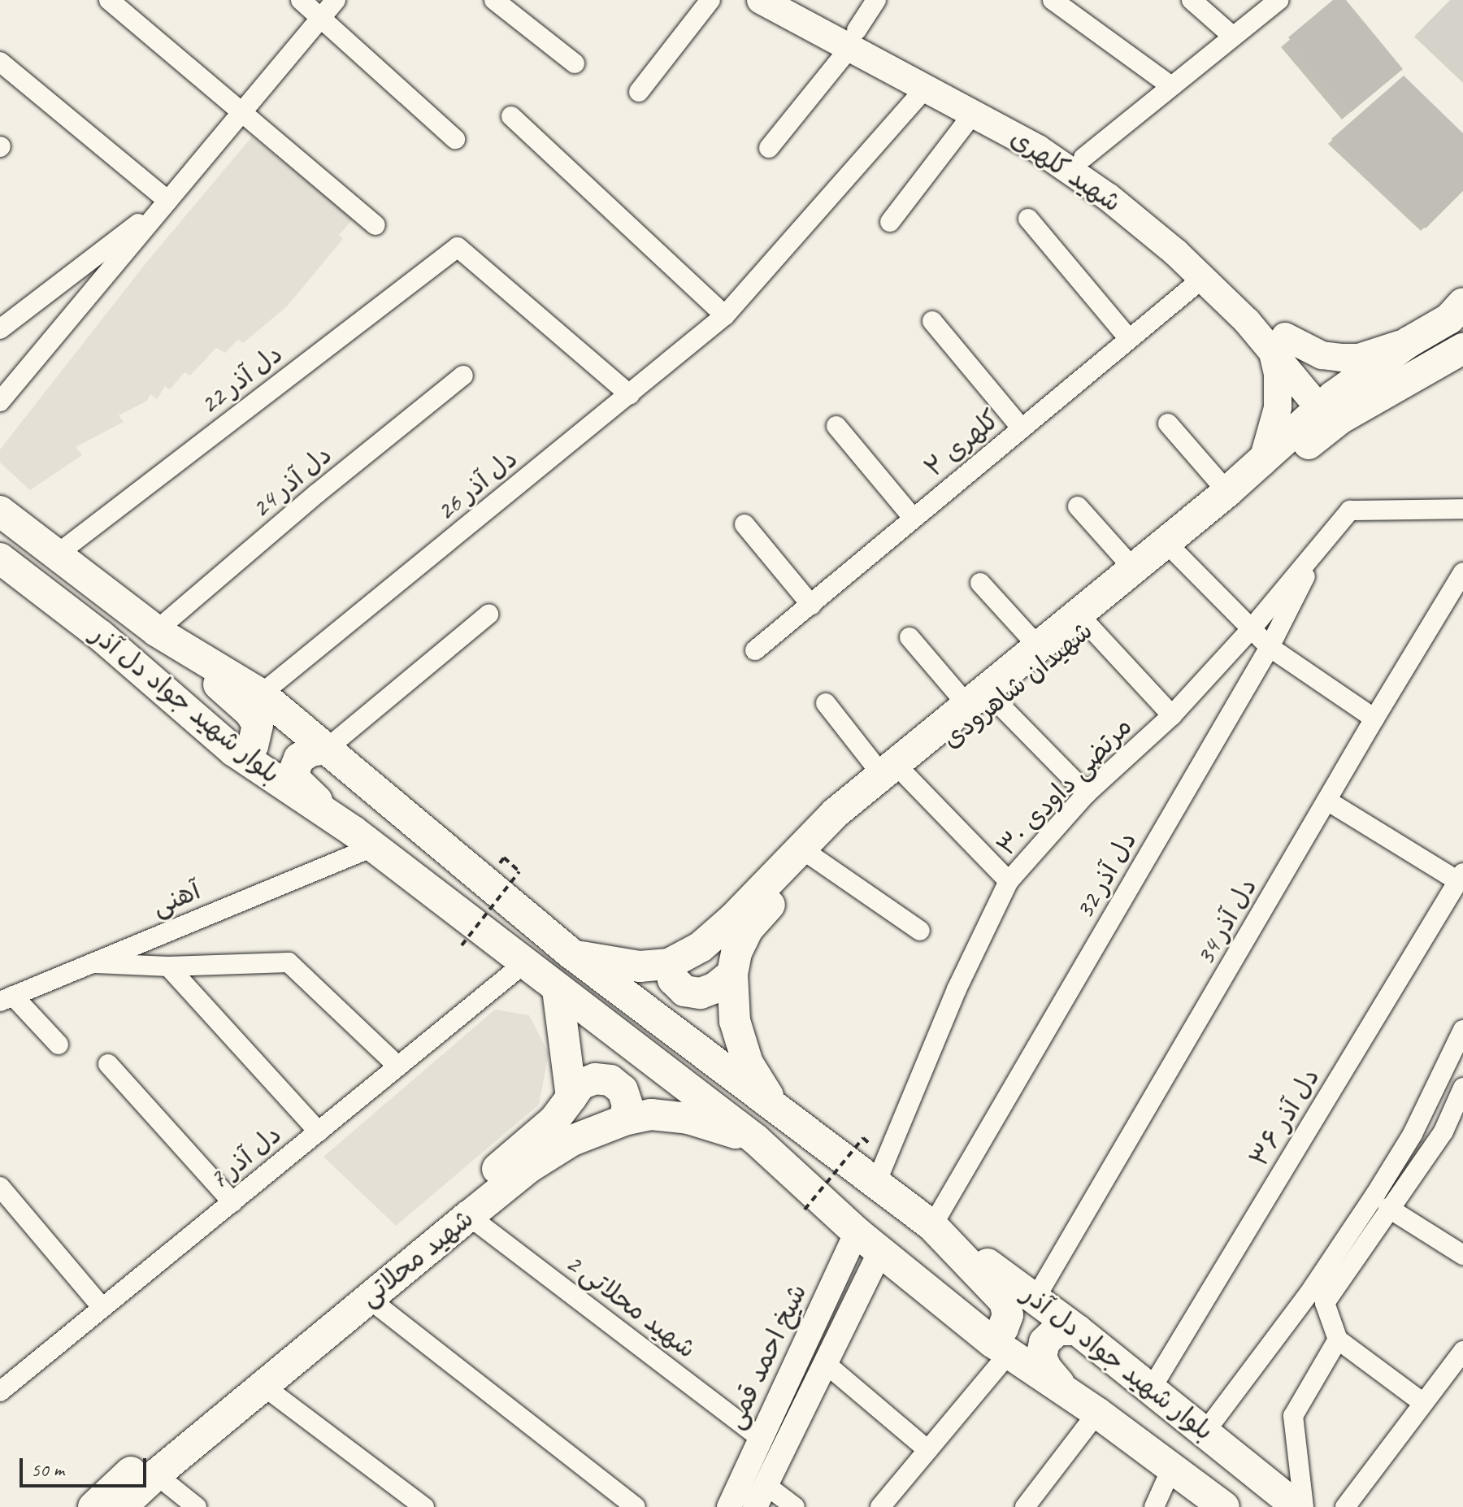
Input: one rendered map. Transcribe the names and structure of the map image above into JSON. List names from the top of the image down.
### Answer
{
  "streets": {
    "main road": [
      "شهید کلهری",
      "شهیدان شاهرودی",
      "بلوار شهید جواد دل آذر",
      "شهید محلاتی"
    ],
    "street": [
      "دل آذر 22",
      "کلهری ۲",
      "دل آذر 24",
      "دل آذر 26",
      "۳۰ مرتضی داودی",
      "دل آذر 32",
      "آهنی",
      "دل آذر 34",
      "دل آذر ۳۶",
      "دل آذر 7",
      "شهید محلاتی 2",
      "شیخ احمد قمی"
    ]
  },
  "crossings": [
    ["شهید کلهری", "کلهری ۲"],
    ["شهید کلهری", "دل آذر 26"],
    ["شهید کلهری", "شهیدان شاهرودی"],
    ["دل آذر 22", "دل آذر 26"],
    ["دل آذر 22", "بلوار شهید جواد دل آذر"],
    ["دل آذر 24", "بلوار شهید جواد دل آذر"],
    ["دل آذر 26", "بلوار شهید جواد دل آذر"],
    ["شهیدان شاهرودی", "بلوار شهید جواد دل آذر"],
    ["بلوار شهید جواد دل آذر", "۳۰ مرتضی داودی"],
    ["بلوار شهید جواد دل آذر", "دل آذر 32"],
    ["بلوار شهید جواد دل آذر", "آهنی"],
    ["بلوار شهید جواد دل آذر", "دل آذر 34"],
    ["بلوار شهید جواد دل آذر", "دل آذر ۳۶"],
    ["بلوار شهید جواد دل آذر", "دل آذر 7"],
    ["بلوار شهید جواد دل آذر", "شهید محلاتی"],
    ["بلوار شهید جواد دل آذر", "شیخ احمد قمی"],
    ["۳۰ مرتضی داودی", "دل آذر 32"],
    ["شهید محلاتی", "شهید محلاتی 2"],
    ["شهید محلاتی 2", "شیخ احمد قمی"]
  ],
  "scale_bar": "50 m"
}
